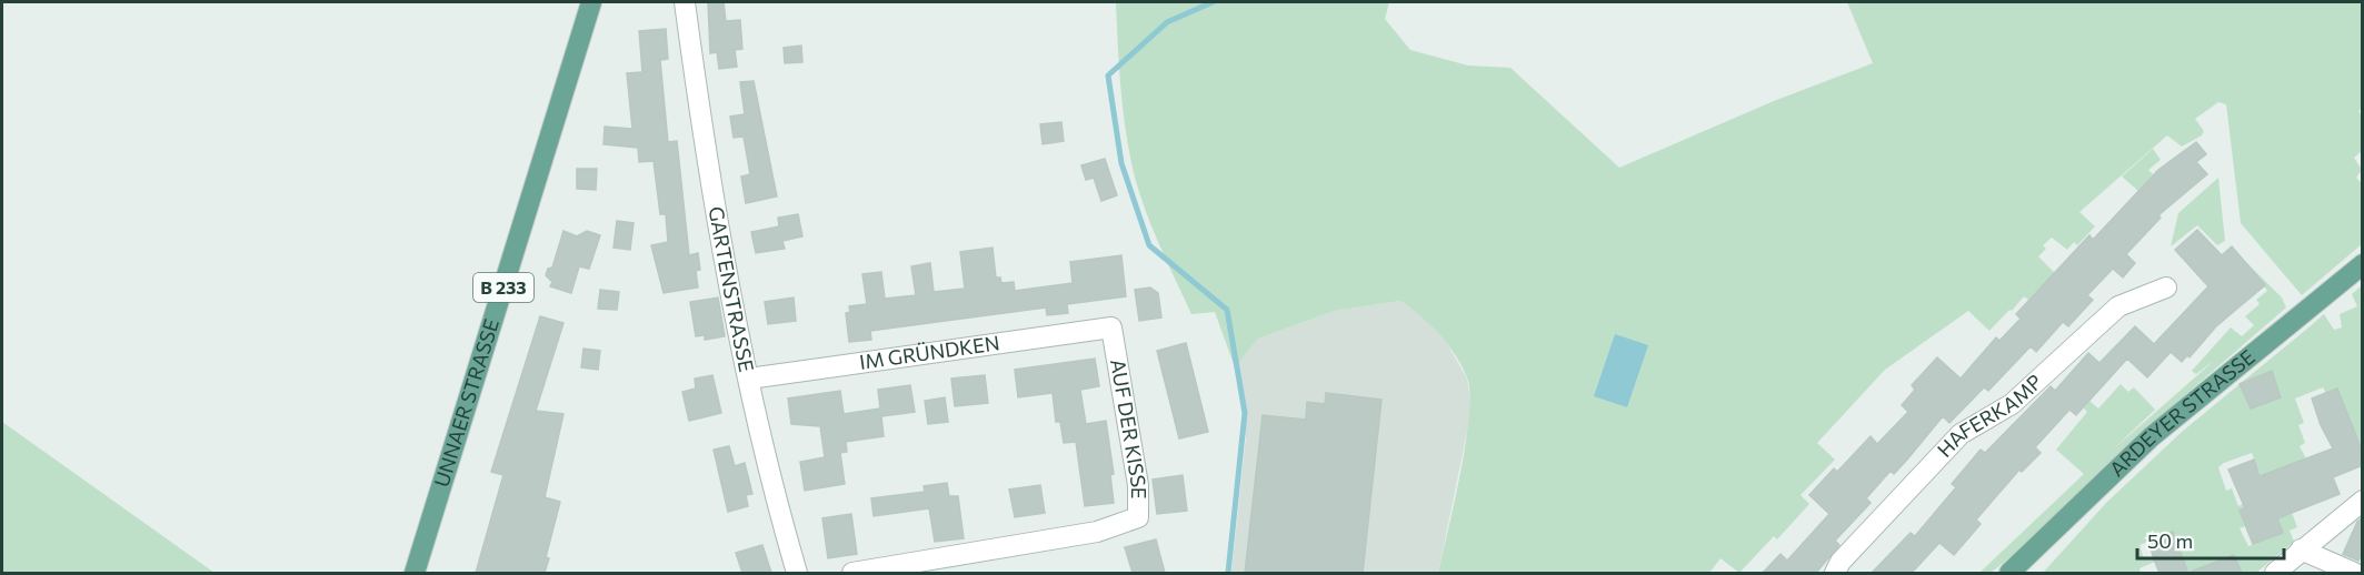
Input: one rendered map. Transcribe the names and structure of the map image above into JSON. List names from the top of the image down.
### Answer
{
  "streets": {
    "main road": ["B 233", "UNNAER STRASSE", "ARDEYER STRASSE"],
    "street": [
      "GARTENSTRASSE",
      "IM GRÜNDKEN",
      "HAFERKAMP",
      "AUF DER KISSE"
    ]
  },
  "crossings": [
    ["GARTENSTRASSE", "IM GRÜNDKEN"],
    ["IM GRÜNDKEN", "AUF DER KISSE"]
  ],
  "scale_bar": "50 m"
}
